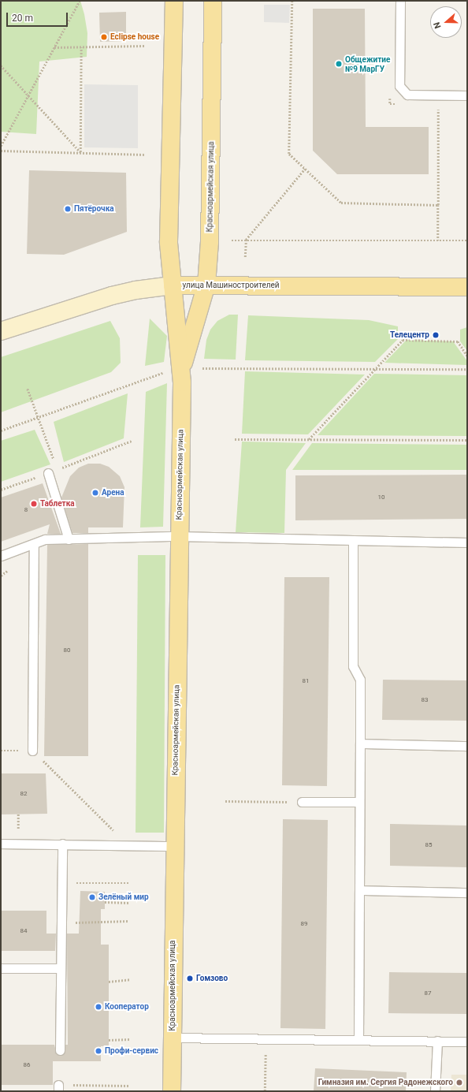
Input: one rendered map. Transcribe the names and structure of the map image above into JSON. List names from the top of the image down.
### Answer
{
  "streets": {
    "main road": ["Красноармейская улица", "улица Машиностроителей"]
  },
  "crossings": [
    ["Красноармейская улица", "улица Машиностроителей"]
  ],
  "places": [
    "Eclipse house",
    "Общежитие №9 МарГУ",
    "Пятёрочка",
    "Телецентр",
    "Арена",
    "Таблетка",
    "Зелёный мир",
    "Гомзово",
    "Кооператор",
    "Профи-сервис",
    "Гимназия им. Сергия Радонежского"
  ],
  "house_numbers": [
    "10",
    "8",
    "80",
    "81",
    "83",
    "82",
    "85",
    "89",
    "84",
    "87",
    "86"
  ],
  "scale_bar": "20 m",
  "north": "left"
}
